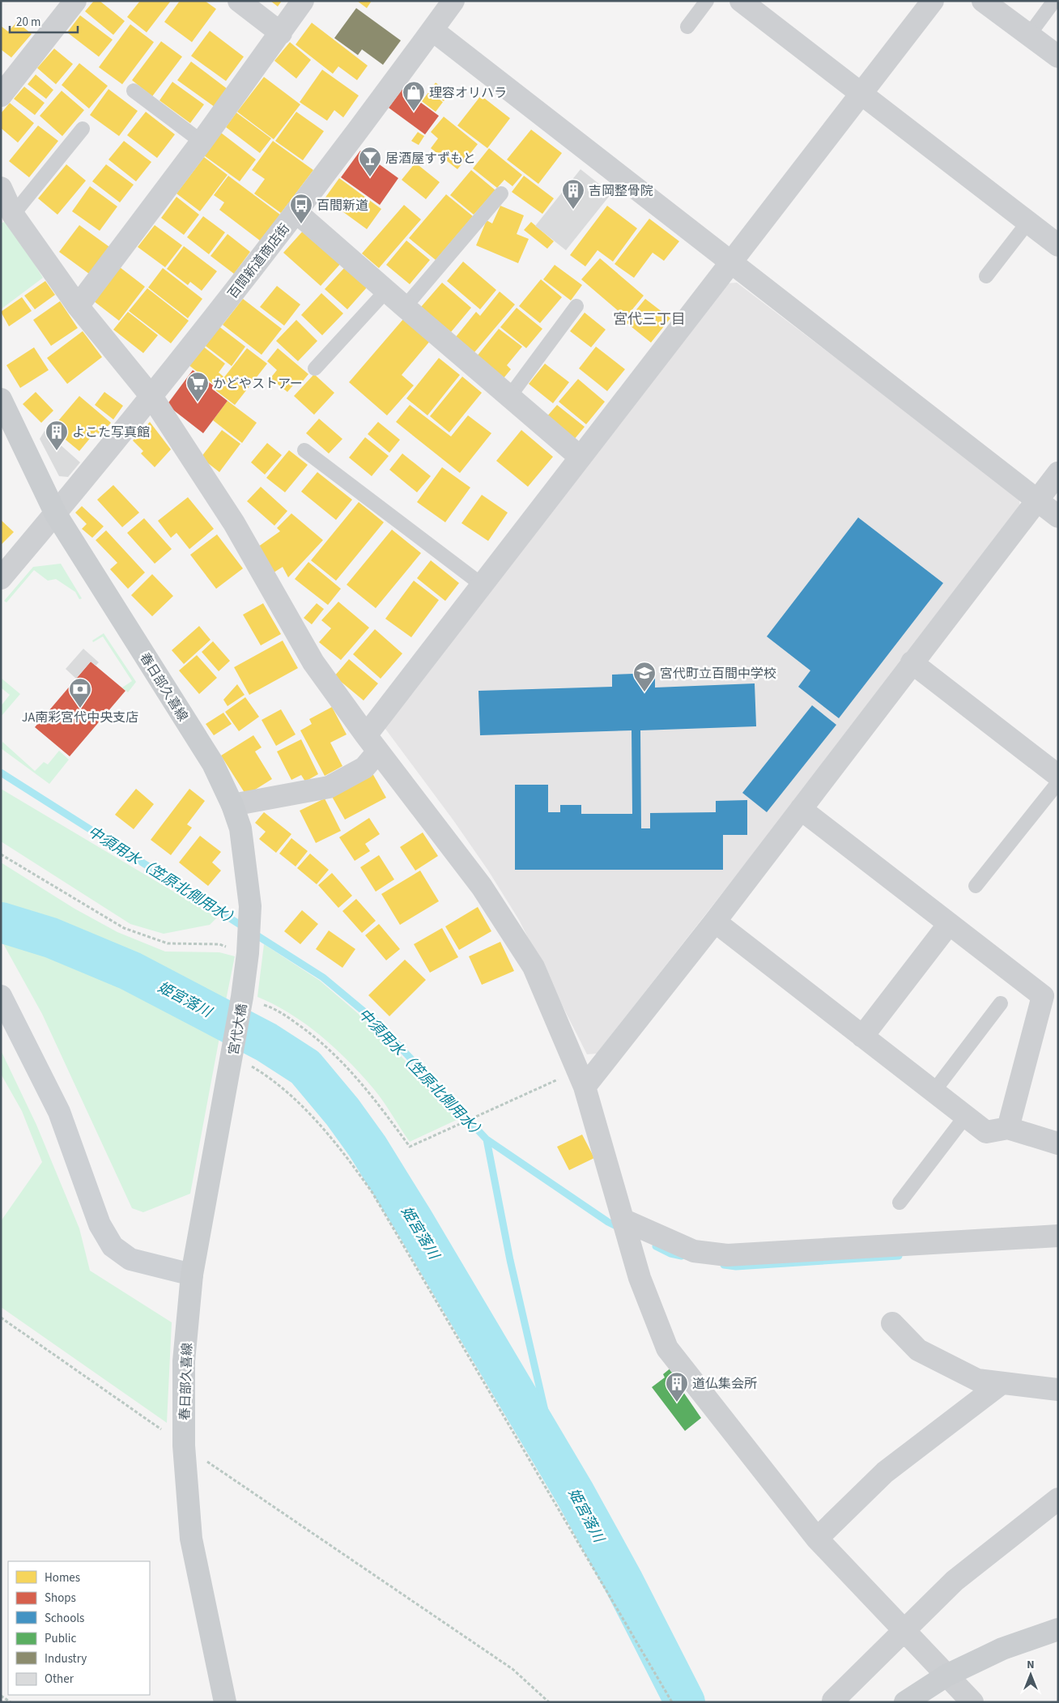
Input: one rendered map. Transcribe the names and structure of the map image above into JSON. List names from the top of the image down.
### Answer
{
  "streets": {
    "main road": ["春日部久喜線", "宮代大橋"],
    "street": ["百間新道商店街"]
  },
  "crossings": [
    ["百間新道商店街", "春日部久喜線"],
    ["春日部久喜線", "宮代大橋"]
  ],
  "districts": ["宮代三丁目"],
  "water": ["中須用水（笠原北側用水）", "姫宮落川"],
  "places": {
    "shop": ["理容オリハラ"],
    "bar": ["居酒屋すずもと"],
    "building": ["吉岡整骨院", "よこた写真館", "道仏集会所"],
    "bus stop": ["百間新道"],
    "supermarket": ["かどやストアー"],
    "school or university": ["宮代町立百間中学校"],
    "bank": ["JA南彩宮代中央支店"]
  },
  "legend": [
    "Homes",
    "Shops",
    "Schools",
    "Public",
    "Industry",
    "Other"
  ],
  "scale_bar": "20 m",
  "north": "top"
}
